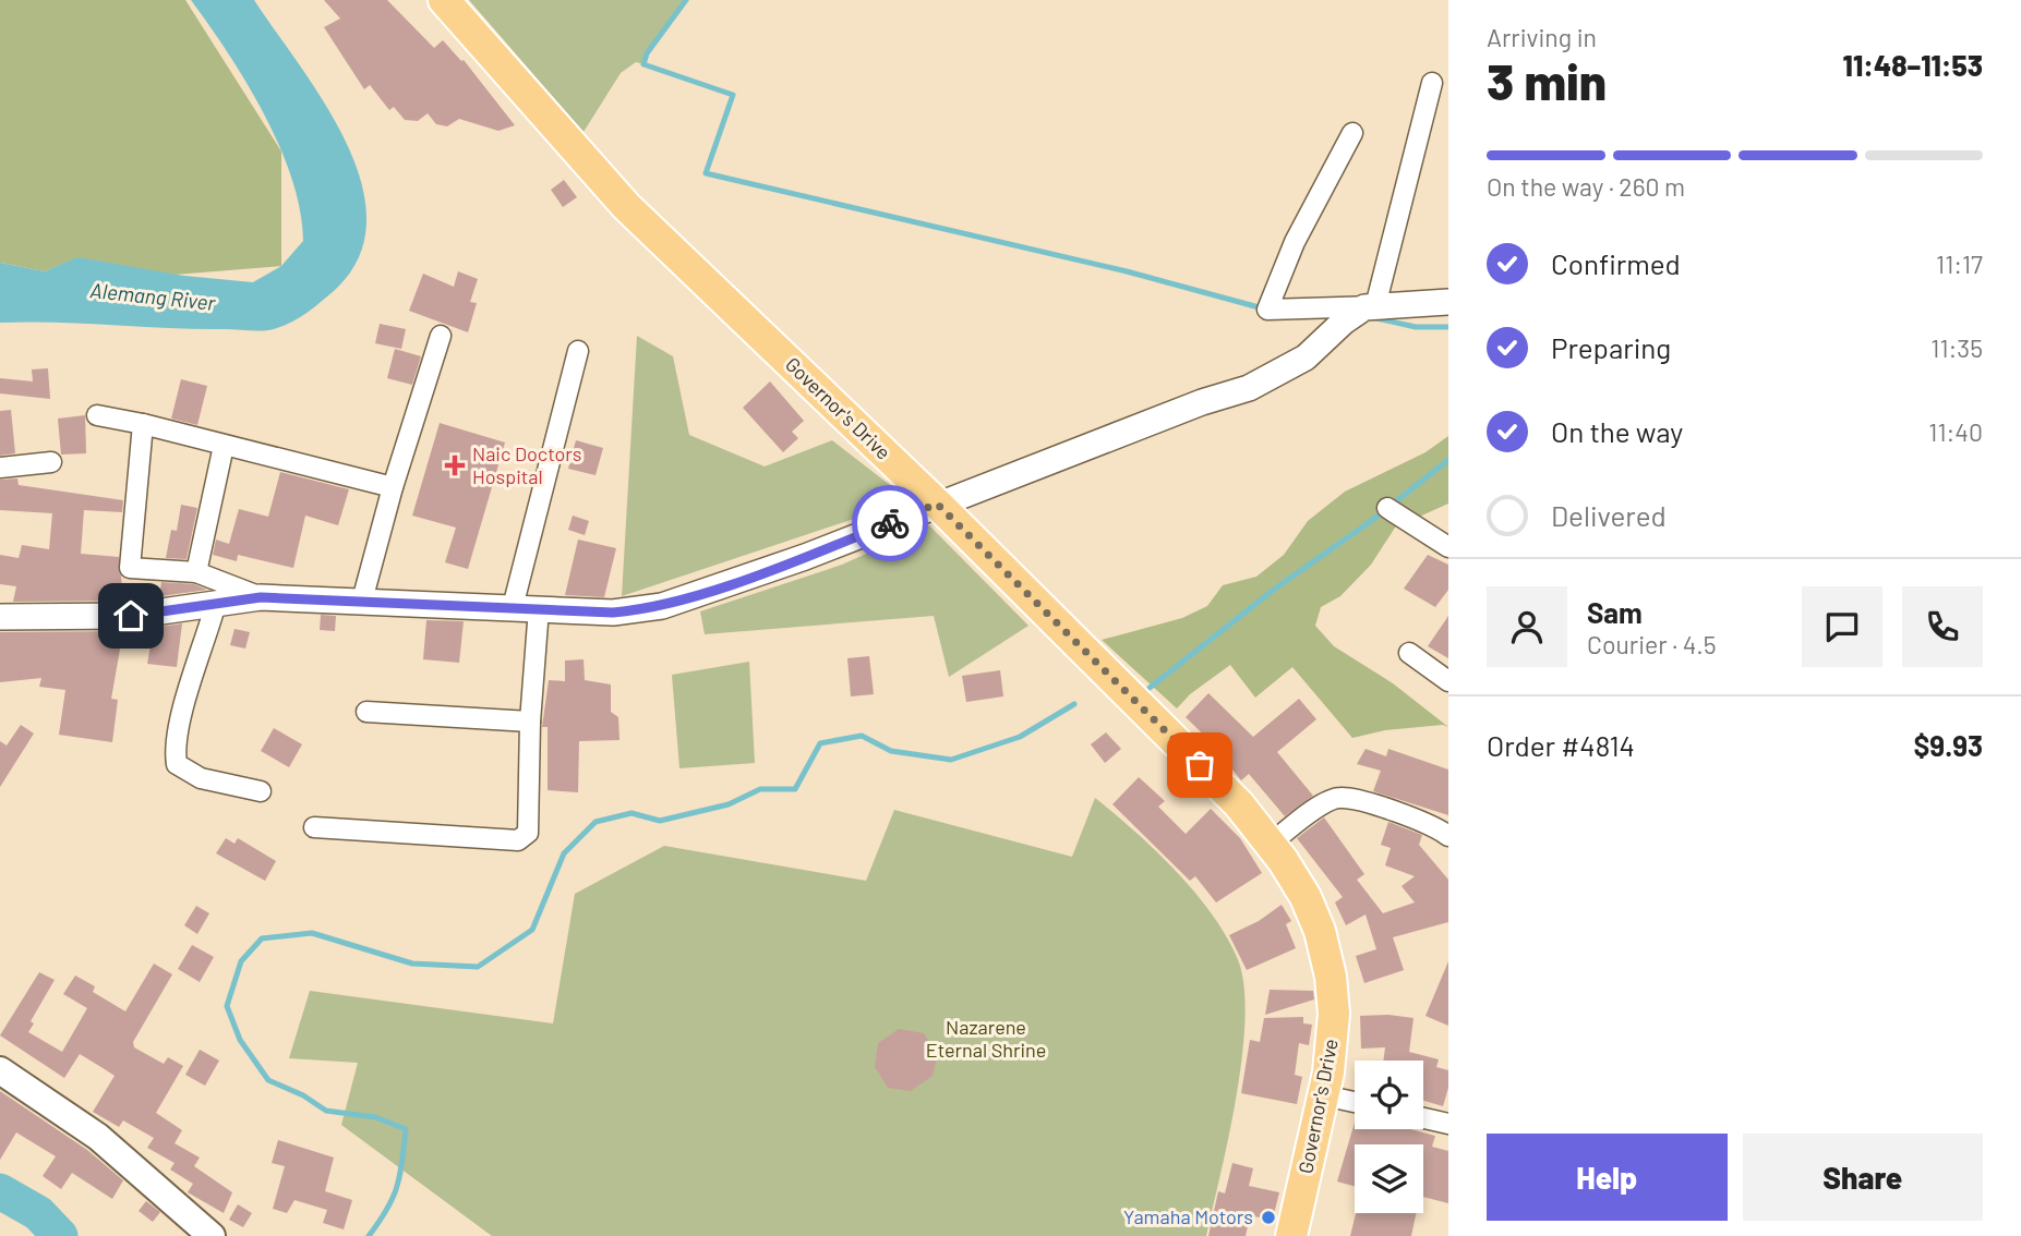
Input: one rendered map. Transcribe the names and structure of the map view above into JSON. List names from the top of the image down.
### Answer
{
  "streets": {
    "main road": ["Governor's Drive"]
  },
  "water": ["Alemang River"],
  "parks": ["Nazarene Eternal Shrine"],
  "places": {
    "health": ["Naic Doctors Hospital"],
    "other": ["Yamaha Motors"]
  },
  "page": {
    "heading": ["3 min", "Arriving in", "11:48–11:53"],
    "panel": [
      "Sam",
      "Courier · 4.5",
      "Order #4814",
      "$9.93"
    ],
    "bar": "On the way · 260 m",
    "list": [
      ["Confirmed", "11:17"],
      ["Preparing", "11:35"],
      ["On the way", "11:40"],
      "Delivered"
    ],
    "buttons": ["Help", "Share"]
  }
}
